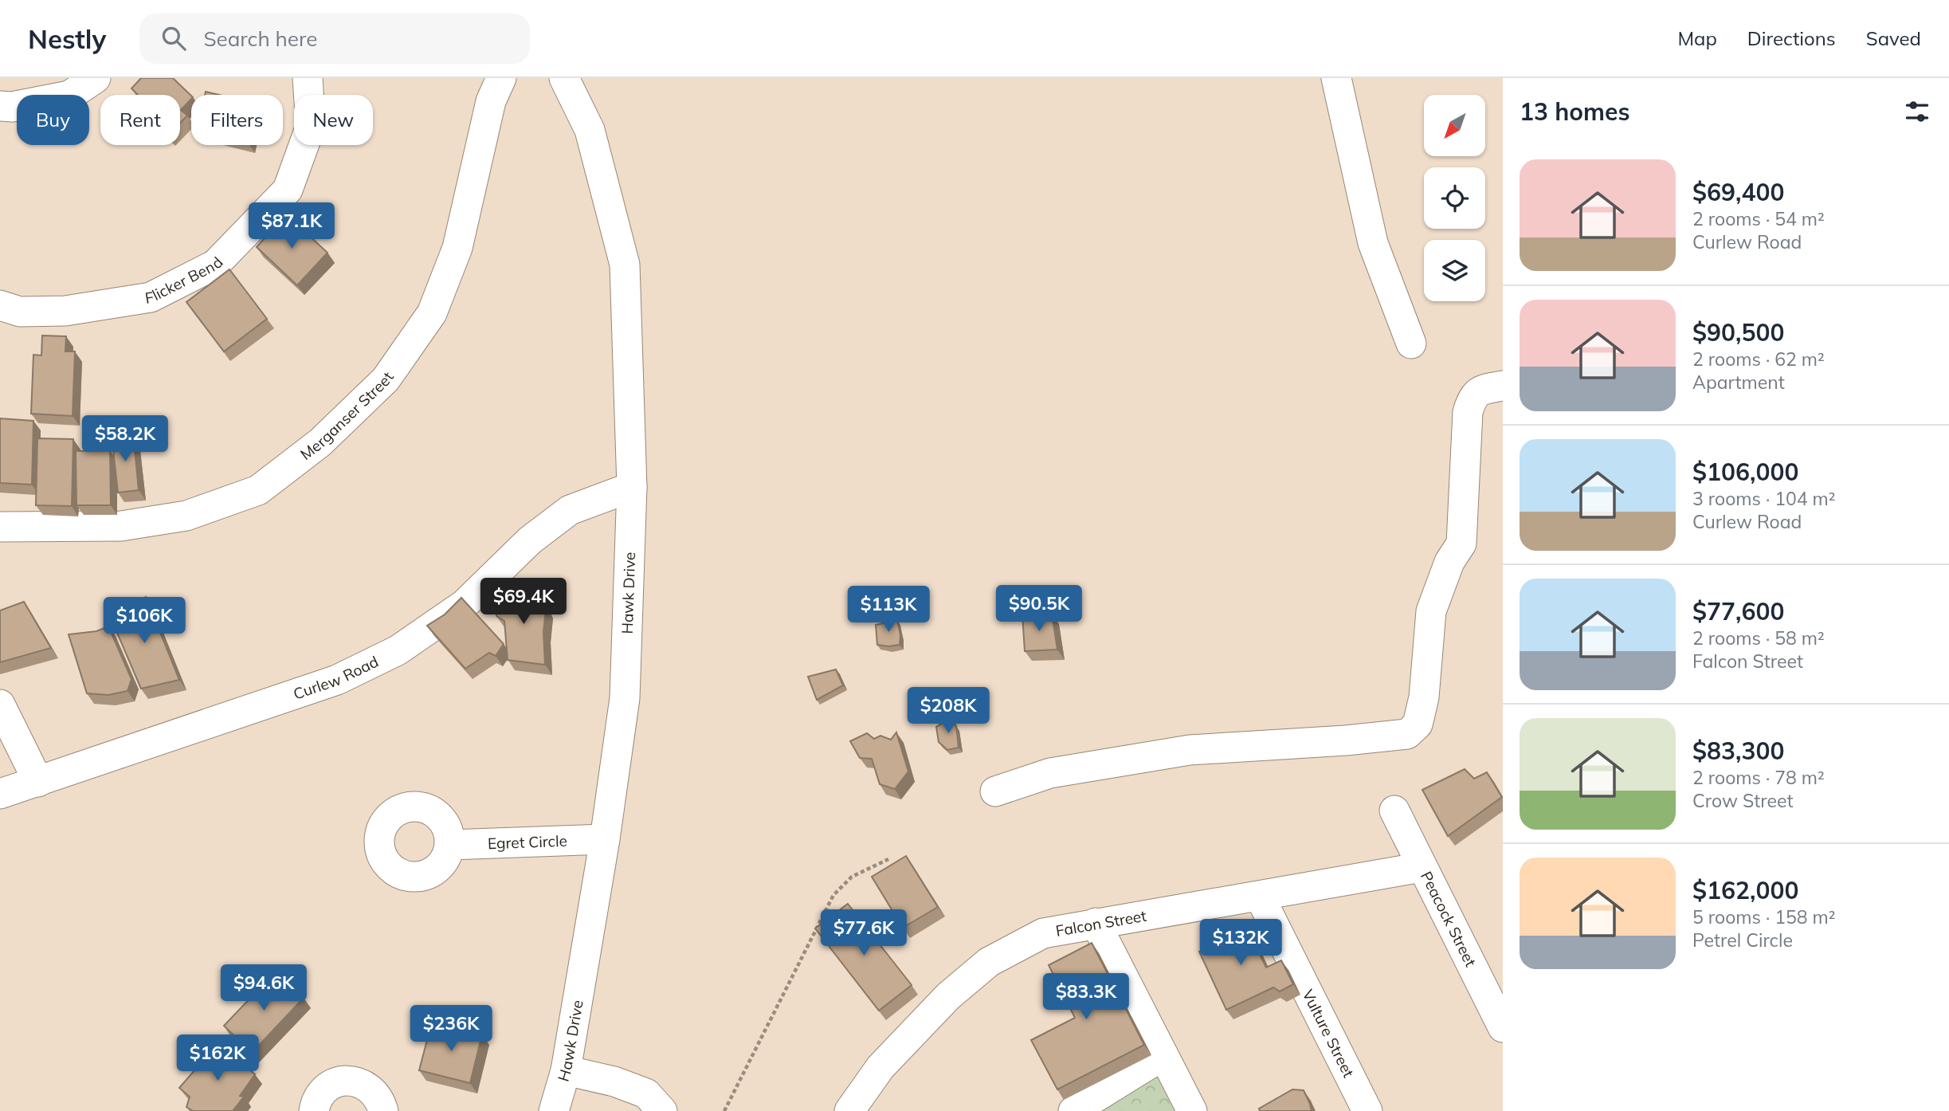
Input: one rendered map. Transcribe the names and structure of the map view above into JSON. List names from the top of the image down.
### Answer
{
  "streets": {
    "street": [
      "Flicker Bend",
      "Merganser Street",
      "Hawk Drive",
      "Curlew Road",
      "Egret Circle",
      "Peacock Street",
      "Falcon Street",
      "Vulture Street"
    ]
  },
  "crossings": [
    ["Hawk Drive", "Curlew Road"],
    ["Hawk Drive", "Egret Circle"],
    ["Peacock Street", "Falcon Street"],
    ["Falcon Street", "Vulture Street"]
  ],
  "north": "bottom left",
  "page": {
    "header": "Nestly",
    "search": "Search here",
    "nav": ["Map", "Directions", "Saved"],
    "heading": "13 homes",
    "chip": [
      "Buy",
      "Rent",
      "Filters",
      "New"
    ],
    "list": [
      {
        "name": "$69,400",
        "note": "2 rooms · 54 m² · Curlew Road"
      },
      {
        "name": "$90,500",
        "note": "2 rooms · 62 m² · Apartment"
      },
      {
        "name": "$106,000",
        "note": "3 rooms · 104 m² · Curlew Road"
      },
      {
        "name": "$77,600",
        "note": "2 rooms · 58 m² · Falcon Street"
      },
      {
        "name": "$83,300",
        "note": "2 rooms · 78 m² · Crow Street"
      },
      {
        "name": "$162,000",
        "note": "5 rooms · 158 m² · Petrel Circle"
      }
    ],
    "price": [
      "$87.1K",
      "$58.2K",
      "$69.4K",
      "$90.5K",
      "$113K",
      "$106K",
      "$208K",
      "$77.6K",
      "$132K",
      "$94.6K",
      "$83.3K",
      "$236K",
      "$162K"
    ]
  }
}
